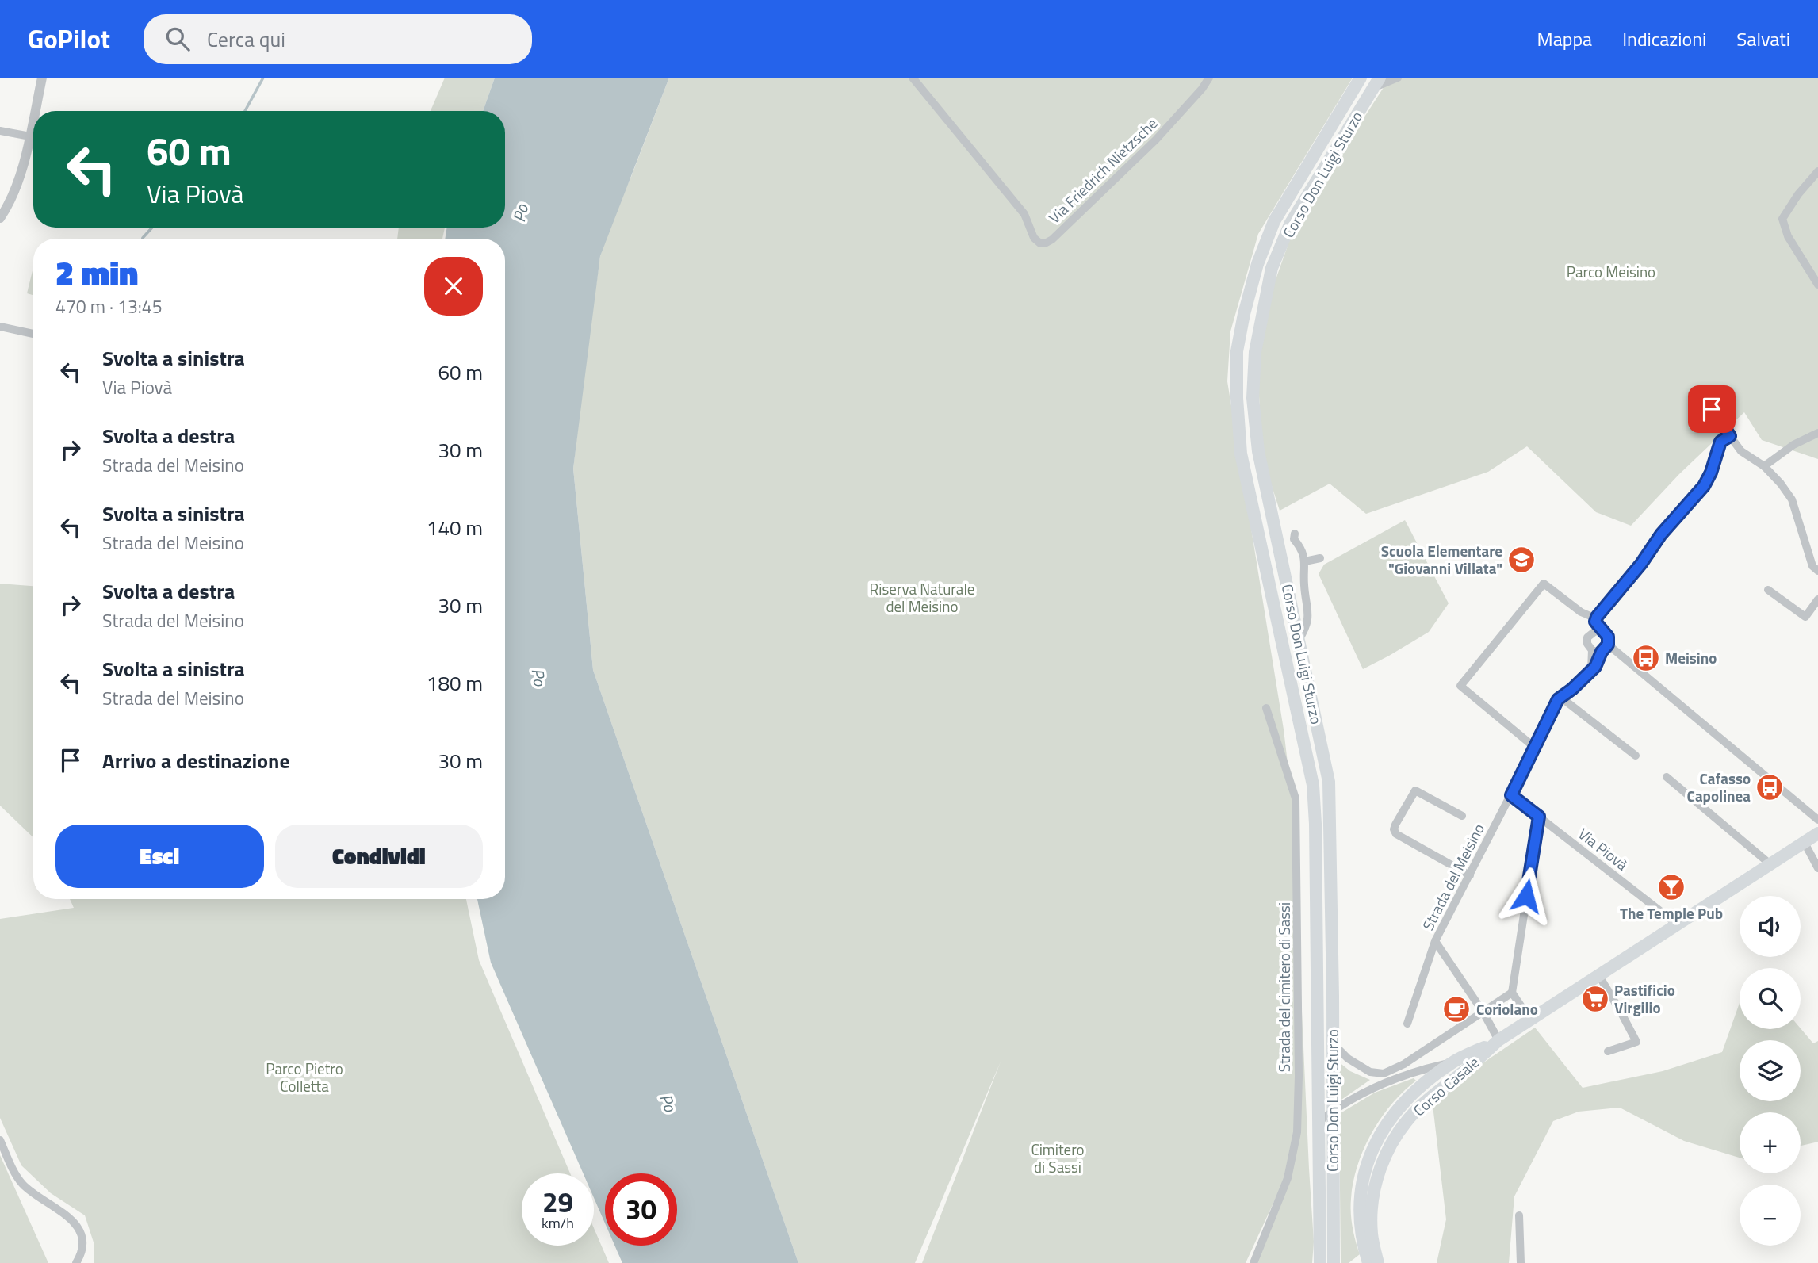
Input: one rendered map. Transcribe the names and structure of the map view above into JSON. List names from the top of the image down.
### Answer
{
  "streets": {
    "main road": ["Corso Don Luigi Sturzo", "Corso Casale"],
    "street": [
      "Via Friedrich Nietzsche",
      "Via Piovà",
      "Strada del Meisino",
      "Strada del cimitero di Sassi"
    ]
  },
  "crossings": [
    ["Via Piovà", "Strada del Meisino"],
    ["Via Piovà", "Corso Casale"]
  ],
  "water": ["Po"],
  "parks": [
    "Parco Meisino",
    "Riserva Naturale del Meisino",
    "Parco Pietro Colletta",
    "Cimitero di Sassi"
  ],
  "places": {
    "school or university": ["Scuola Elementare \"Giovanni Villata\""],
    "bus stop": ["Meisino", "Cafasso Capolinea"],
    "bar": ["The Temple Pub"],
    "supermarket": ["Pastificio Virgilio"],
    "cafe": ["Coriolano"]
  },
  "page": {
    "header": "GoPilot",
    "search": "Cerca qui",
    "nav": ["Mappa", "Indicazioni", "Salvati"],
    "turn": ["60 m", "Via Piovà"],
    "heading": ["2 min", "470 m · 13:45"],
    "list": [
      {
        "name": "Svolta a sinistra",
        "note": "Via Piovà",
        "value": "60 m"
      },
      {
        "name": "Svolta a destra",
        "note": "Strada del Meisino",
        "value": "30 m"
      },
      {
        "name": "Svolta a sinistra",
        "note": "Strada del Meisino",
        "value": "140 m"
      },
      {
        "name": "Svolta a destra",
        "note": "Strada del Meisino",
        "value": "30 m"
      },
      {
        "name": "Svolta a sinistra",
        "note": "Strada del Meisino",
        "value": "180 m"
      },
      {
        "name": "Arrivo a destinazione",
        "value": "30 m"
      }
    ],
    "buttons": ["Esci", "Condividi"],
    "map_buttons": ["+", "−"],
    "speed": "29 km/h",
    "limit": "30"
  }
}
